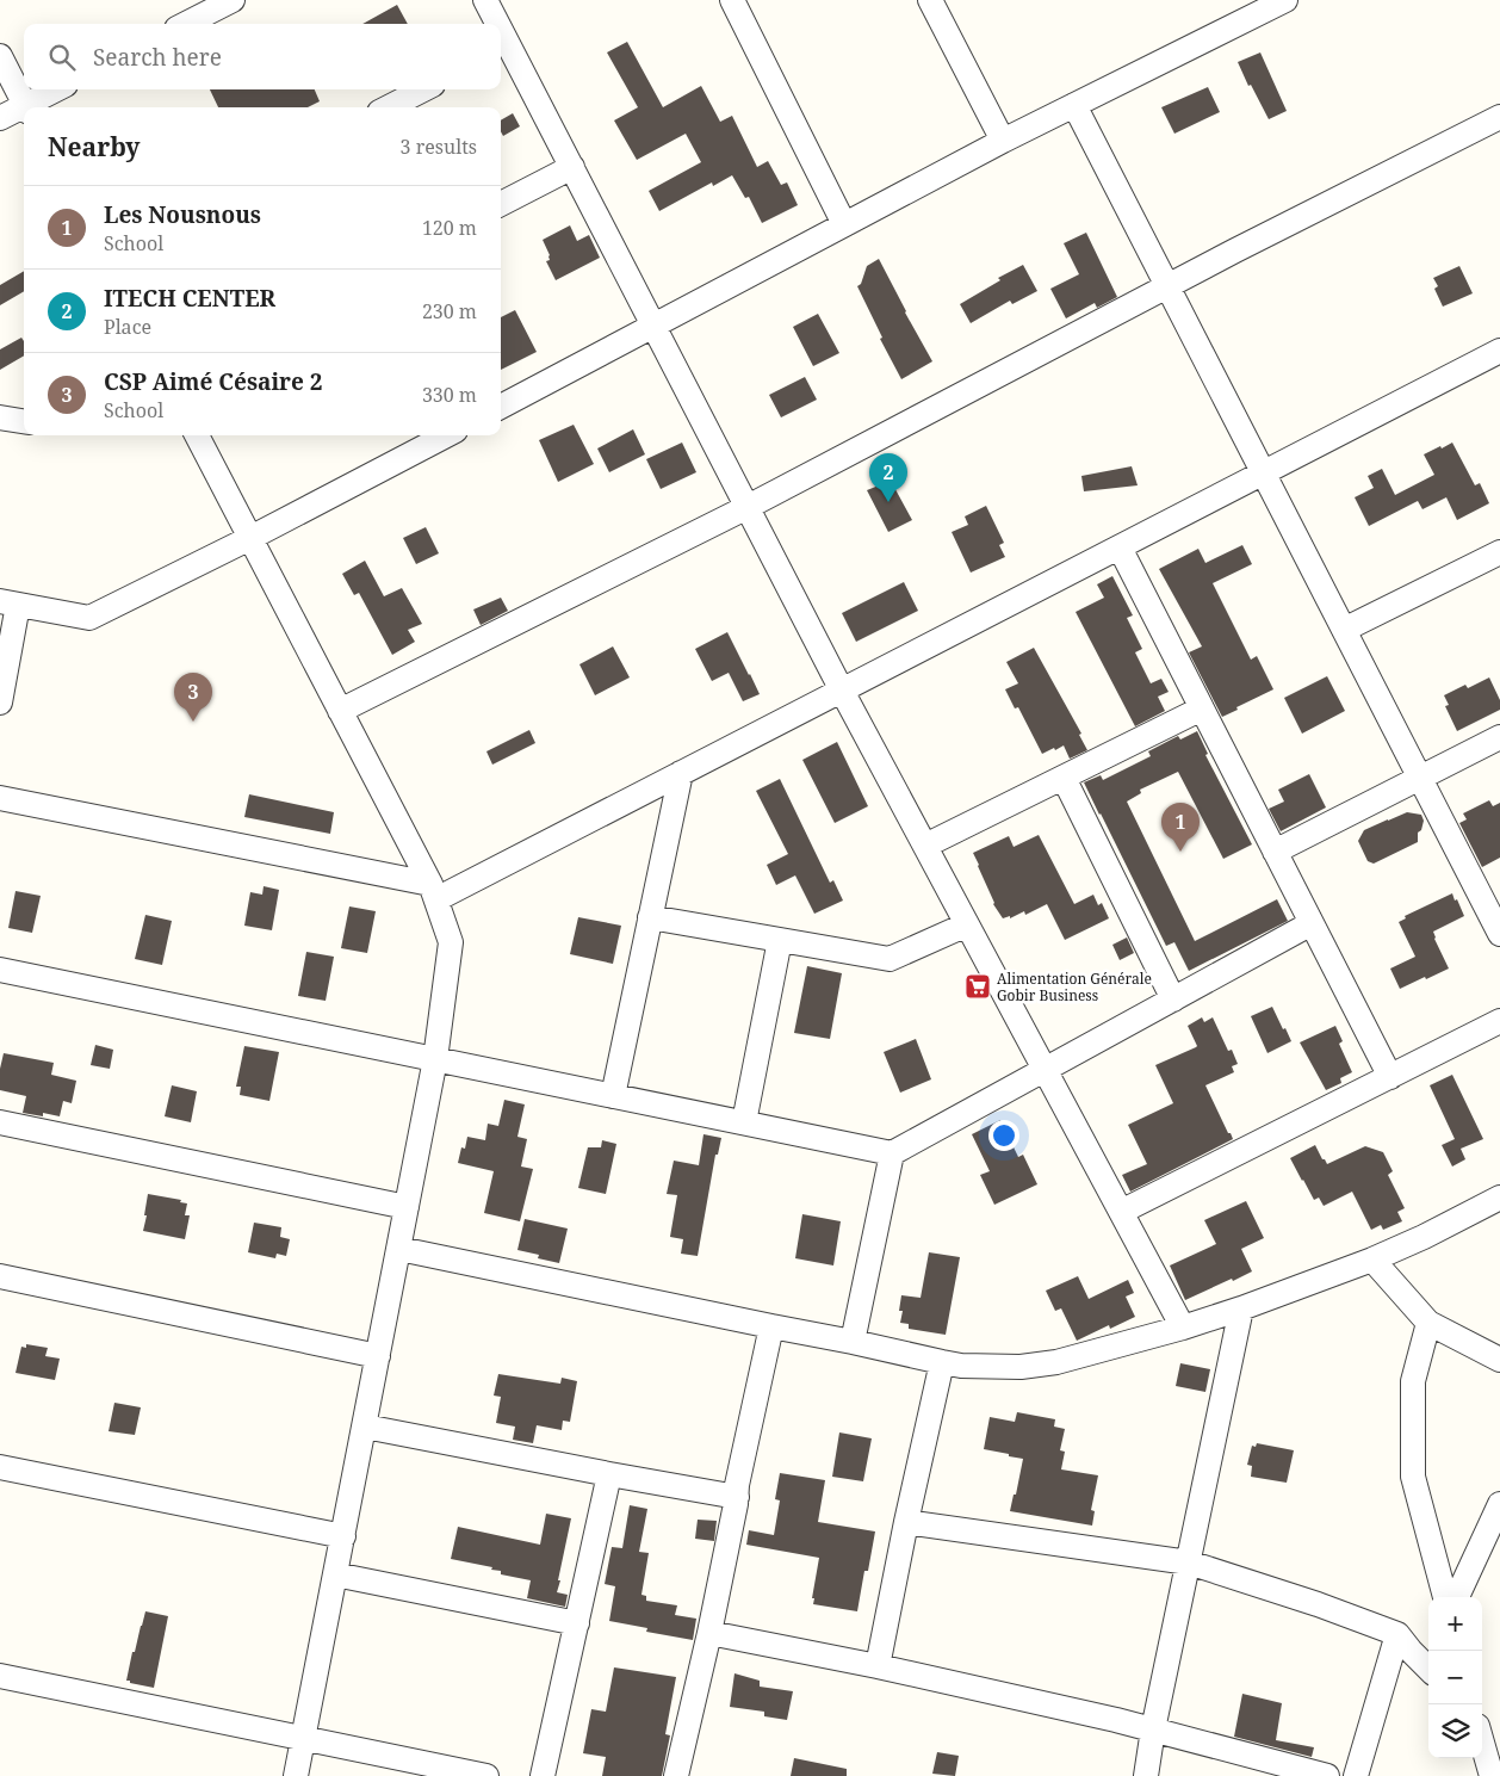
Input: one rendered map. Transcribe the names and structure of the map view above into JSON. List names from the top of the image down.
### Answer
{
  "places": {
    "supermarket": ["Alimentation Générale Gobir Business"]
  },
  "page": {
    "search": "Search here",
    "heading": ["Nearby", "3 results"],
    "list": [
      {
        "mark": "1",
        "name": "Les Nousnous",
        "note": "School",
        "value": "120 m"
      },
      {
        "mark": "2",
        "name": "ITECH CENTER",
        "note": "Place",
        "value": "230 m"
      },
      {
        "mark": "3",
        "name": "CSP Aimé Césaire 2",
        "note": "School",
        "value": "330 m"
      }
    ],
    "pins": ["2", "3", "1"],
    "map_buttons": ["+", "−"]
  }
}
